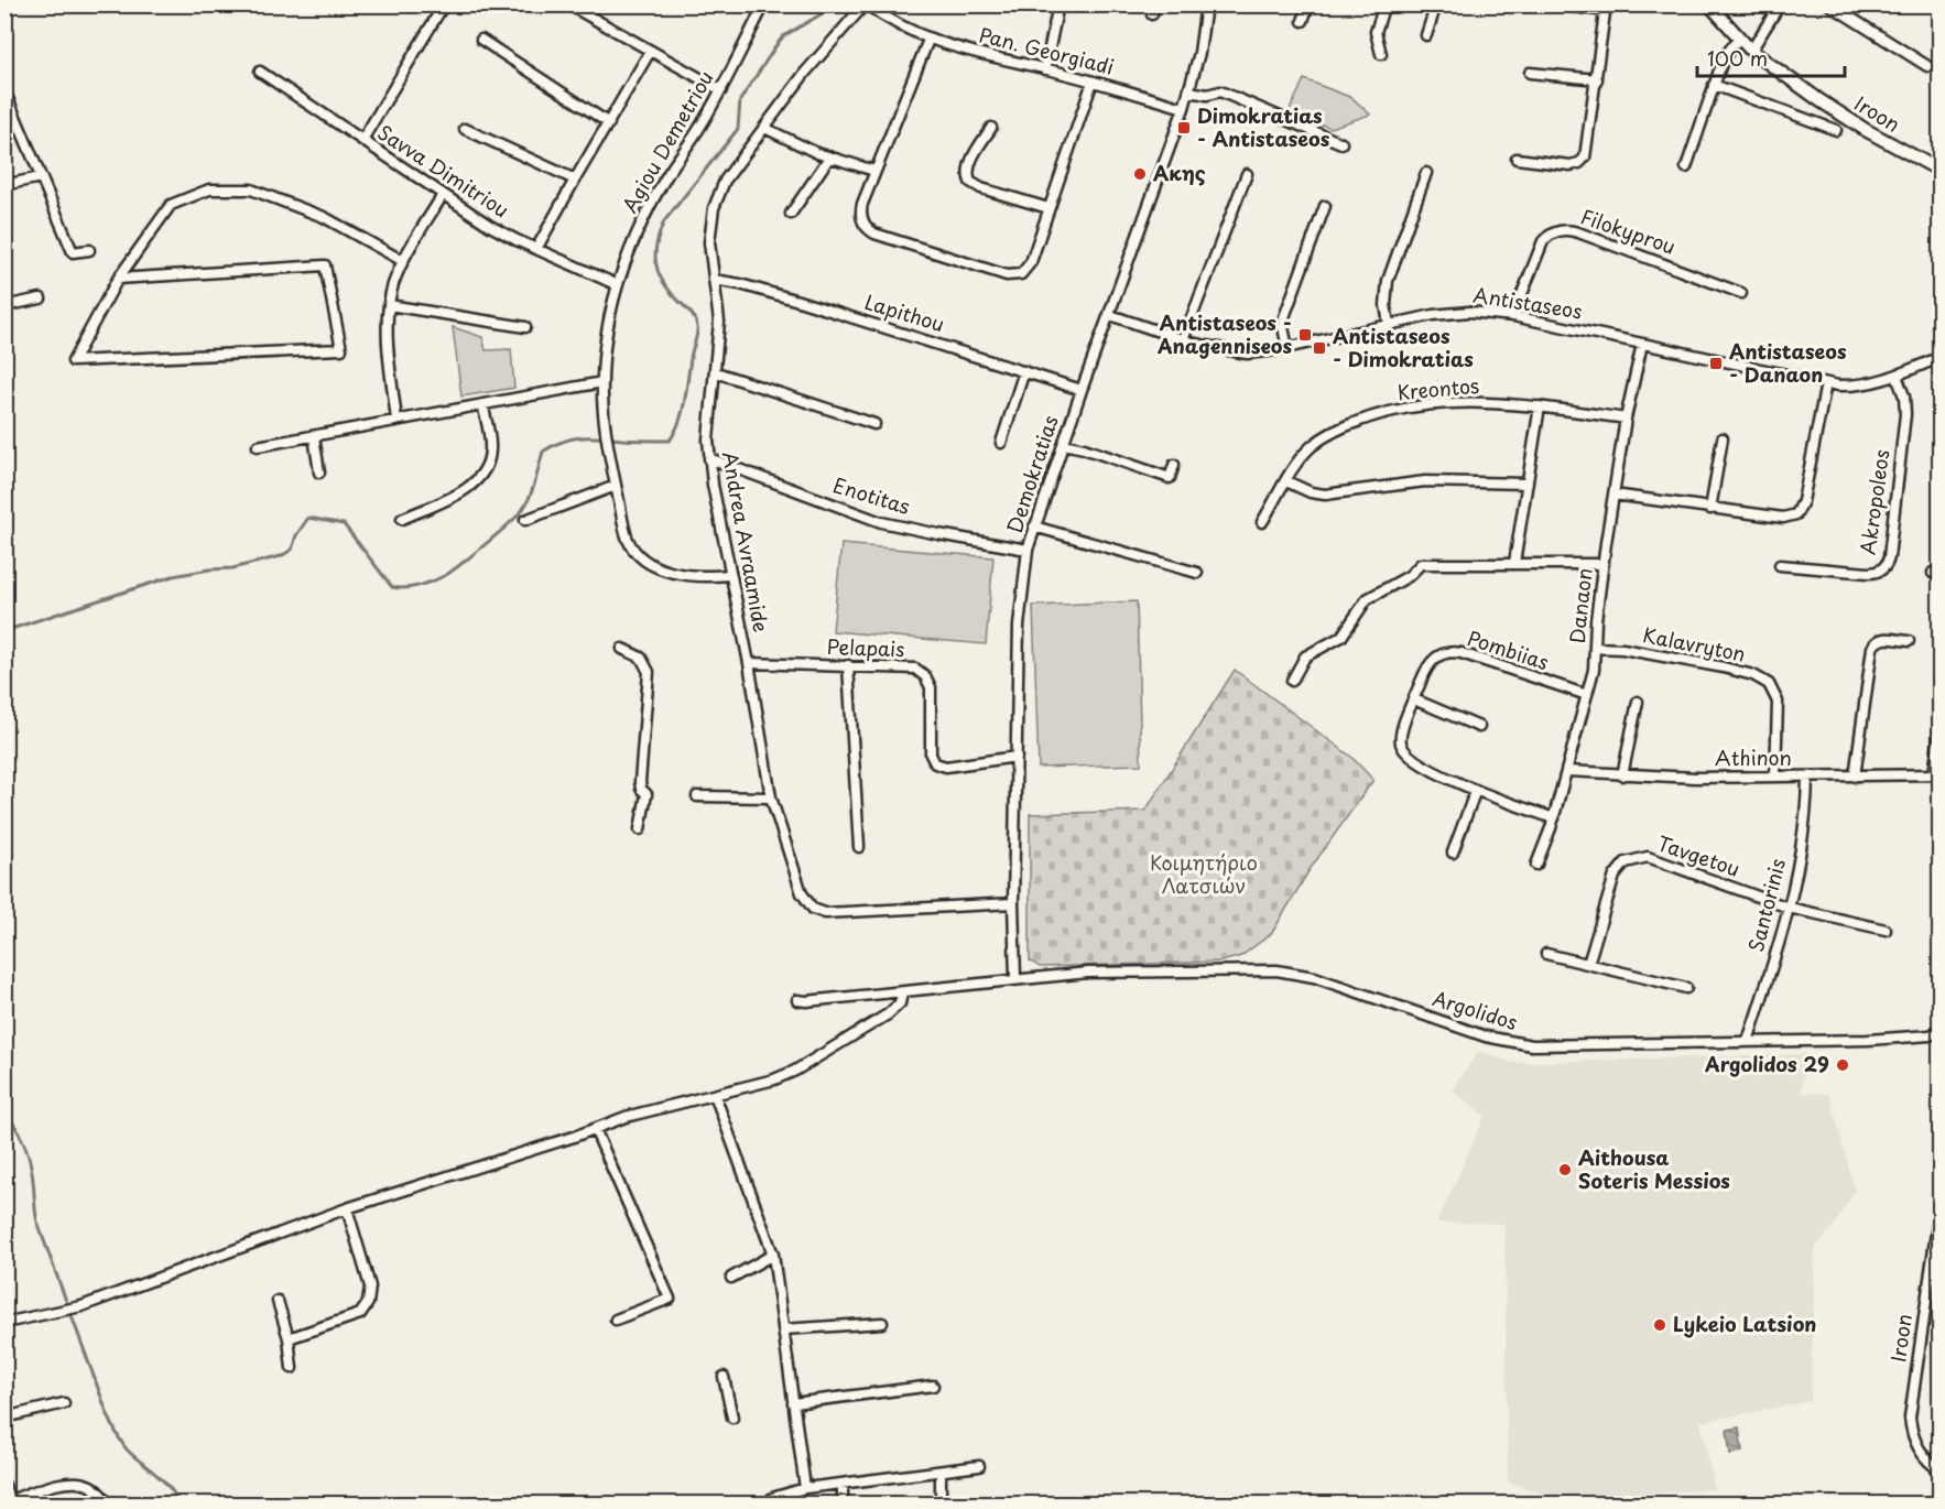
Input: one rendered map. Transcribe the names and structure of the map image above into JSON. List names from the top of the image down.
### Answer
{
  "streets": {
    "street": [
      "Pan. Georgiadi",
      "Iroon",
      "Agiou Demetriou",
      "Savva Dimitriou",
      "Filokyprou",
      "Antistaseos",
      "Lapithou",
      "Kreontos",
      "Demokratias",
      "Enotitas",
      "Akropoleos",
      "Andrea Avraamide",
      "Danaon",
      "Kalavryton",
      "Pelapais",
      "Pombiias",
      "Athinon",
      "Tavgetou",
      "Santorinis",
      "Argolidos"
    ]
  },
  "crossings": [
    ["Pan. Georgiadi", "Demokratias"],
    ["Pan. Georgiadi", "Andrea Avraamide"],
    ["Agiou Demetriou", "Savva Dimitriou"],
    ["Agiou Demetriou", "Andrea Avraamide"],
    ["Filokyprou", "Antistaseos"],
    ["Antistaseos", "Demokratias"],
    ["Antistaseos", "Akropoleos"],
    ["Antistaseos", "Danaon"],
    ["Lapithou", "Demokratias"],
    ["Lapithou", "Andrea Avraamide"],
    ["Kreontos", "Danaon"],
    ["Demokratias", "Enotitas"],
    ["Demokratias", "Andrea Avraamide"],
    ["Demokratias", "Pelapais"],
    ["Demokratias", "Argolidos"],
    ["Enotitas", "Andrea Avraamide"],
    ["Andrea Avraamide", "Pelapais"],
    ["Danaon", "Kalavryton"],
    ["Danaon", "Pombiias"],
    ["Danaon", "Athinon"],
    ["Kalavryton", "Athinon"],
    ["Athinon", "Santorinis"],
    ["Tavgetou", "Santorinis"],
    ["Santorinis", "Argolidos"]
  ],
  "parks": ["Κοιμητήριο Λατσιών"],
  "places": {
    "transit": [
      "Dimokratias - Antistaseos",
      "Antistaseos - Anagenniseos",
      "Antistaseos - Dimokratias",
      "Antistaseos - Danaon"
    ],
    "other": [
      "Ακης",
      "Argolidos 29",
      "Aithousa Soteris Messios",
      "Lykeio Latsion"
    ]
  },
  "scale_bar": "100 m"
}
